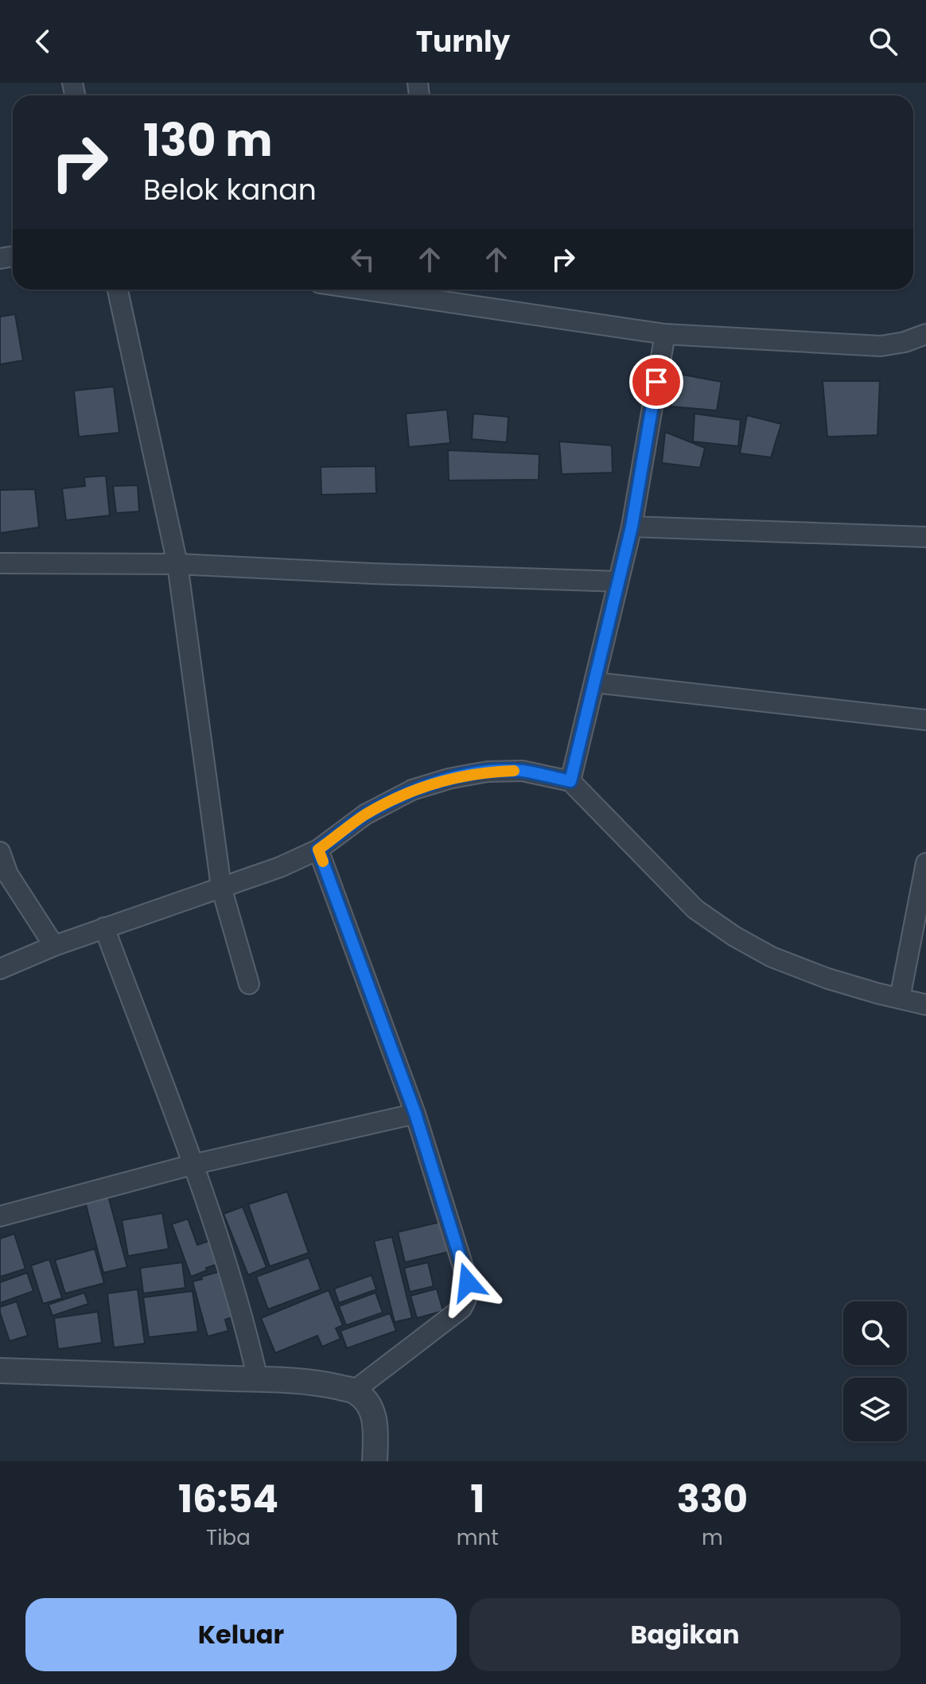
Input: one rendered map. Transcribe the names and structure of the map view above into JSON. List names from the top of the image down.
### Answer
{
  "page": {
    "header": "Turnly",
    "turn": ["130 m", "Belok kanan"],
    "eta": [
      "16:54",
      "Tiba",
      "1",
      "mnt",
      "330",
      "m"
    ],
    "buttons": ["Keluar", "Bagikan"]
  }
}
